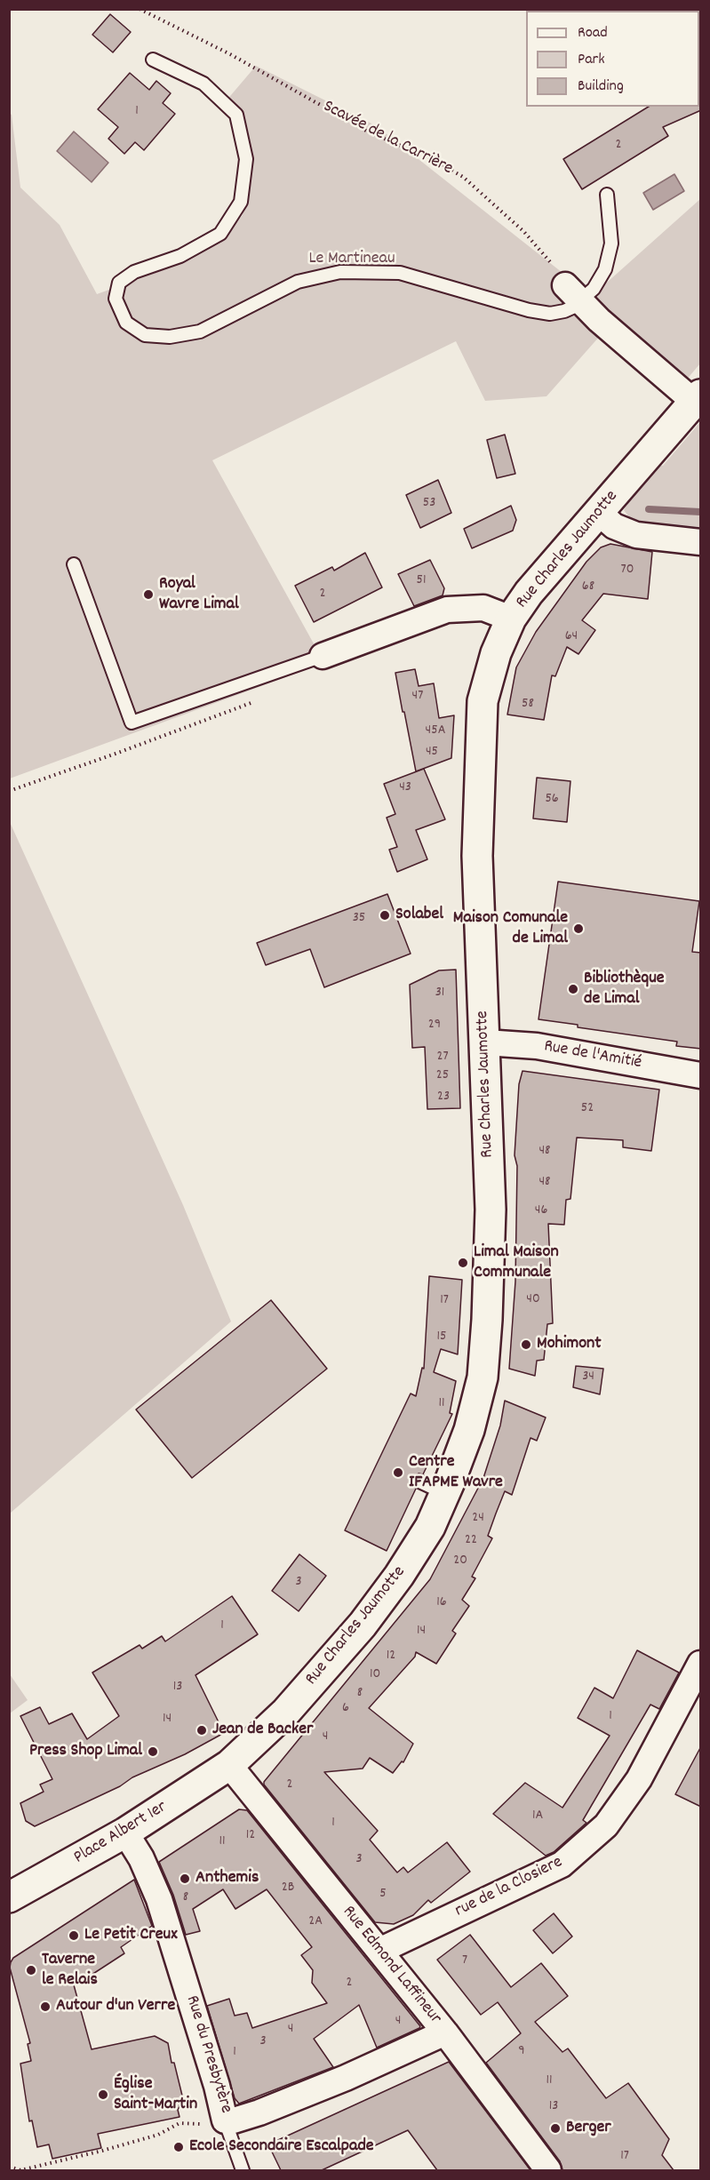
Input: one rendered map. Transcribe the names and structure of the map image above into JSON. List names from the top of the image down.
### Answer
{
  "streets": {
    "main road": ["Rue Charles Jaumotte", "Place Albert 1er"],
    "street": [
      "Rue de l'Amitié",
      "rue de la Closiere",
      "Rue Edmond Laffineur",
      "Rue du Presbytère"
    ],
    "path": ["Scavée de la Carrière"]
  },
  "crossings": [
    ["Rue Charles Jaumotte", "Rue de l'Amitié"],
    ["Rue Charles Jaumotte", "Place Albert 1er"],
    ["Rue Charles Jaumotte", "Rue Edmond Laffineur"],
    ["Place Albert 1er", "Rue Edmond Laffineur"],
    ["Place Albert 1er", "Rue du Presbytère"],
    ["rue de la Closiere", "Rue Edmond Laffineur"],
    ["Rue Edmond Laffineur", "Rue du Presbytère"]
  ],
  "parks": ["Le Martineau"],
  "places": [
    "Royal Wavre Limal",
    "Solabel",
    "Maison Comunale de Limal",
    "Bibliothèque de Limal",
    "Limal Maison Communale",
    "Mohimont",
    "Centre IFAPME Wavre",
    "Jean de Backer",
    "Press Shop Limal",
    "Anthemis",
    "Le Petit Creux",
    "Taverne le Relais",
    "Autour d'un Verre",
    "Église Saint-Martin",
    "Berger",
    "Ecole Secondaire Escalpade"
  ],
  "house_numbers": [
    "1",
    "2",
    "53",
    "70",
    "51",
    "68",
    "2",
    "64",
    "47",
    "58",
    "45A",
    "45",
    "43",
    "56",
    "35",
    "31",
    "29",
    "27",
    "25",
    "23",
    "52",
    "48",
    "48",
    "46",
    "40",
    "17",
    "15",
    "34",
    "11",
    "24",
    "22",
    "20",
    "3",
    "16",
    "1",
    "14",
    "12",
    "10",
    "13",
    "8",
    "6",
    "1",
    "14",
    "4",
    "2",
    "1A",
    "1",
    "12",
    "11",
    "3",
    "2B",
    "5",
    "8",
    "2A",
    "7",
    "2",
    "4",
    "4",
    "3",
    "9",
    "1",
    "11",
    "13",
    "17"
  ],
  "legend": ["Road", "Park", "Building"]
}
